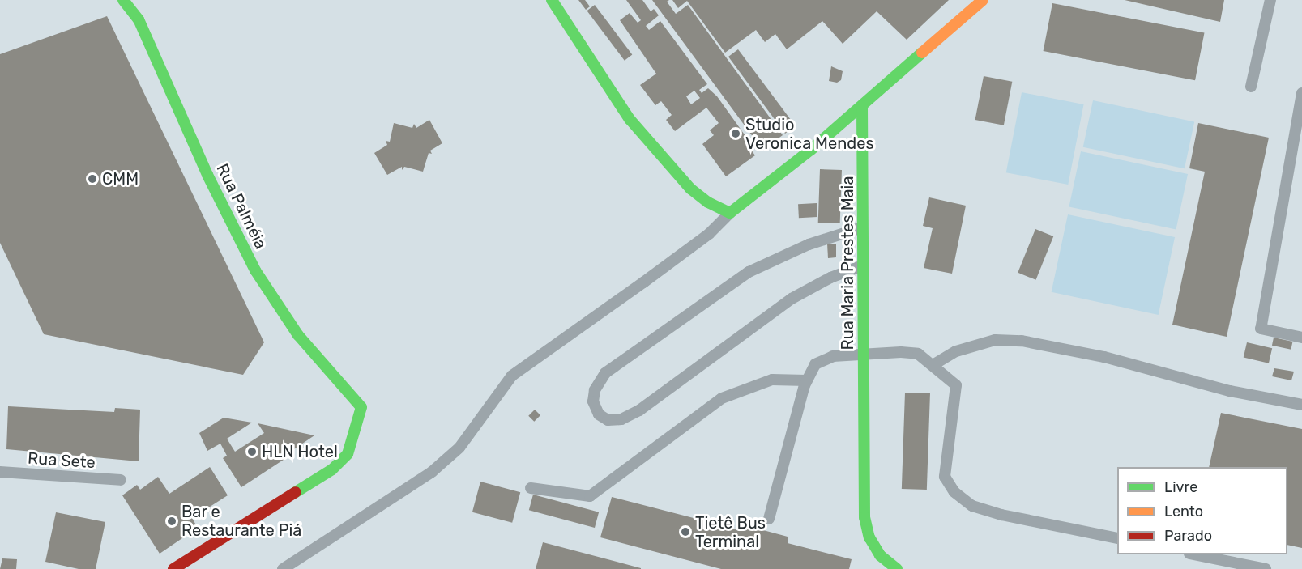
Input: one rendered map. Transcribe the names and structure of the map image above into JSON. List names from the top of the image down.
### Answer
{
  "streets": {
    "street": ["Rua Palméia", "Rua Maria Prestes Maia"],
    "lane": ["Rua Sete"]
  },
  "places": [
    "Studio Veronica Mendes",
    "CMM",
    "HLN Hotel",
    "Bar e Restaurante Piá",
    "Tietê Bus Terminal"
  ],
  "legend": ["Livre", "Lento", "Parado"]
}
